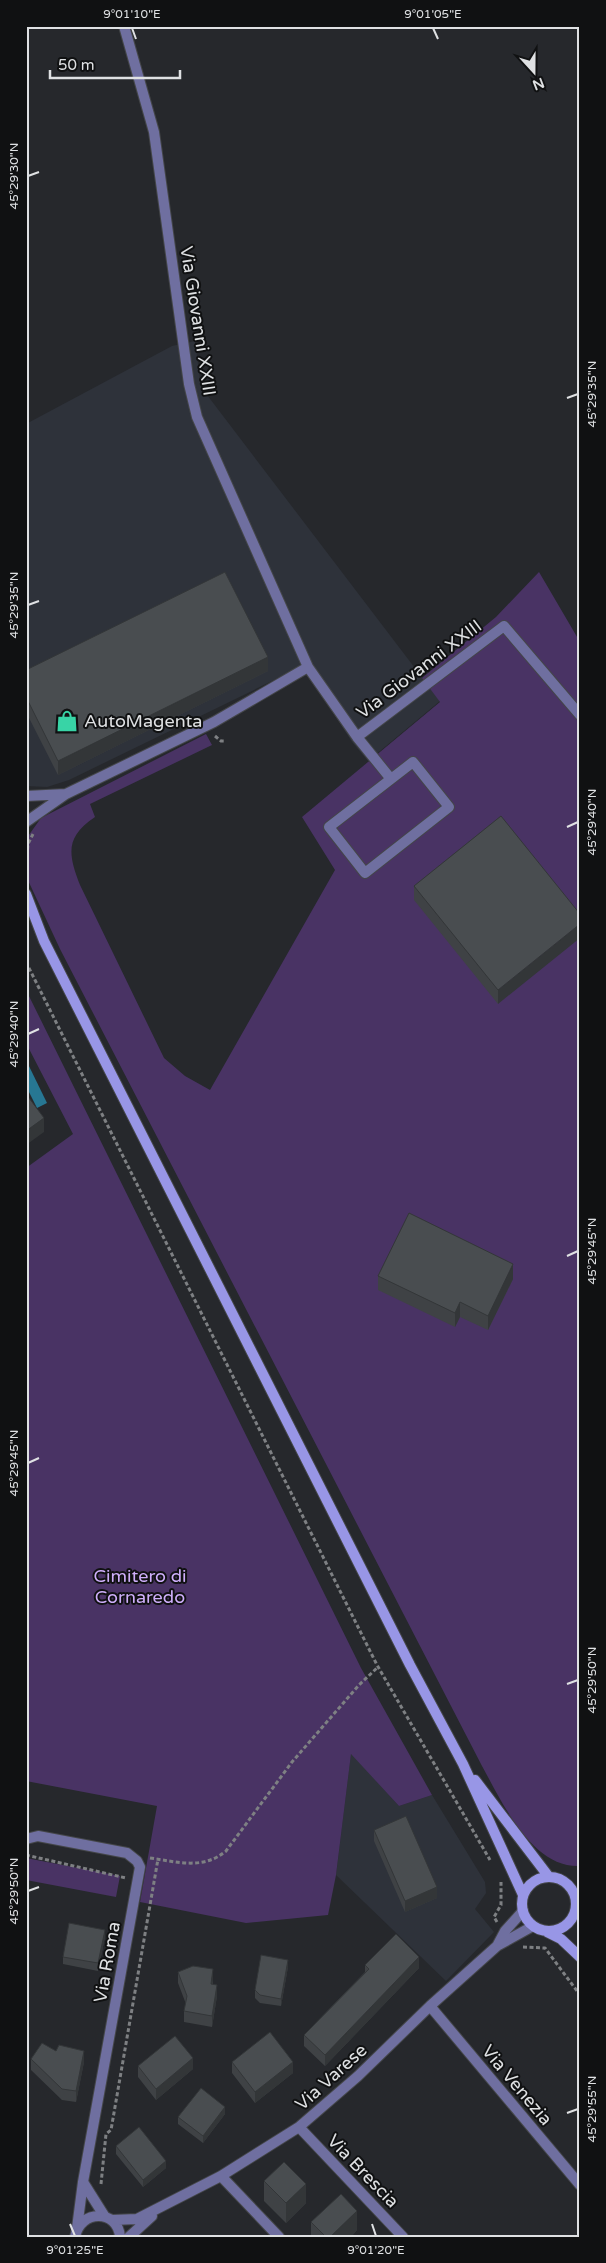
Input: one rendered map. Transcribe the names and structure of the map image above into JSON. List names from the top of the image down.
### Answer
{
  "streets": {
    "street": [
      "Via Giovanni XXIII",
      "Via Roma",
      "Via Varese",
      "Via Venezia",
      "Via Brescia"
    ]
  },
  "crossings": [
    ["Via Roma", "Via Varese"],
    ["Via Varese", "Via Venezia"],
    ["Via Varese", "Via Brescia"]
  ],
  "parks": ["Cimitero di Cornaredo"],
  "places": {
    "shop": ["AutoMagenta"]
  },
  "scale_bar": "50 m",
  "north": "bottom",
  "coordinates": [
    "9°01'10\"E",
    "9°01'05\"E",
    "45°29'30\"N",
    "45°29'35\"N",
    "45°29'40\"N",
    "45°29'45\"N",
    "45°29'50\"N",
    "45°29'55\"N",
    "9°01'25\"E",
    "9°01'20\"E"
  ]
}
